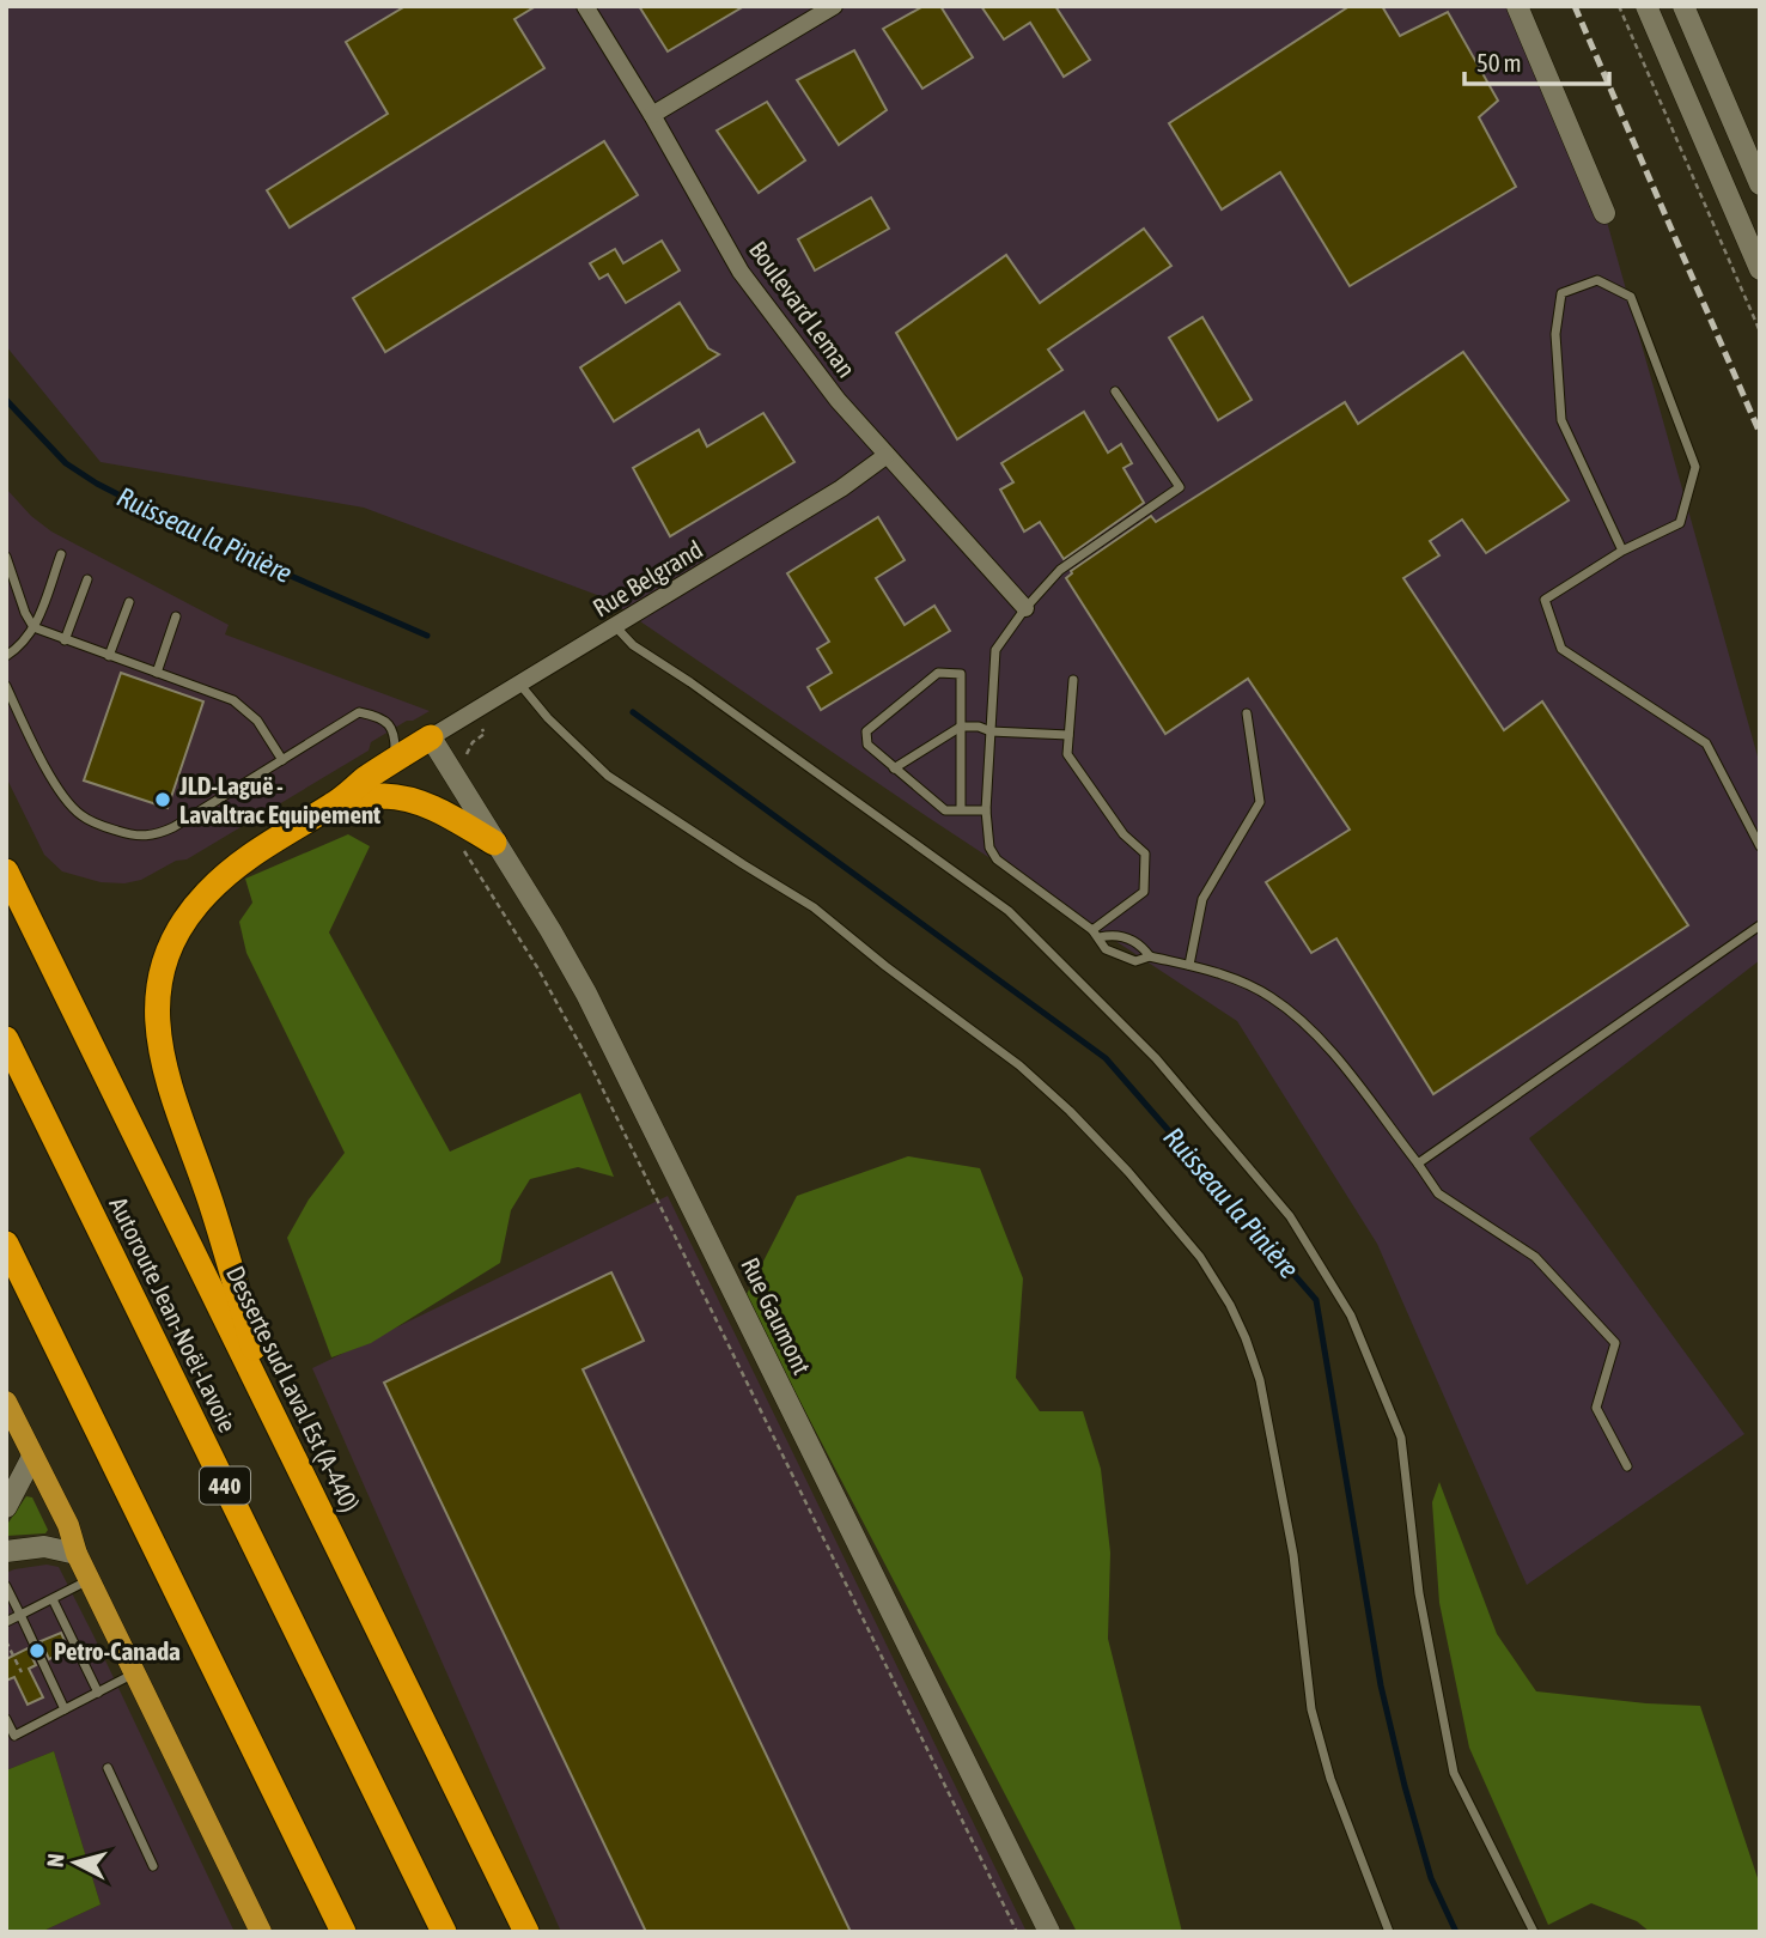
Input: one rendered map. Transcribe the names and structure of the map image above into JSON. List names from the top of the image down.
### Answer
{
  "streets": {
    "highway": ["Autoroute Jean-Noël-Lavoie", "Desserte sud Laval Est (A-440)", "440"],
    "street": ["Boulevard Leman", "Rue Belgrand", "Rue Gaumont"]
  },
  "crossings": [
    ["Boulevard Leman", "Rue Belgrand"],
    ["Rue Belgrand", "Rue Gaumont"]
  ],
  "water": ["Ruisseau la Pinière"],
  "places": ["JLD-Laguë - Lavaltrac Equipement", "Petro-Canada"],
  "scale_bar": "50 m",
  "north": "left"
}
